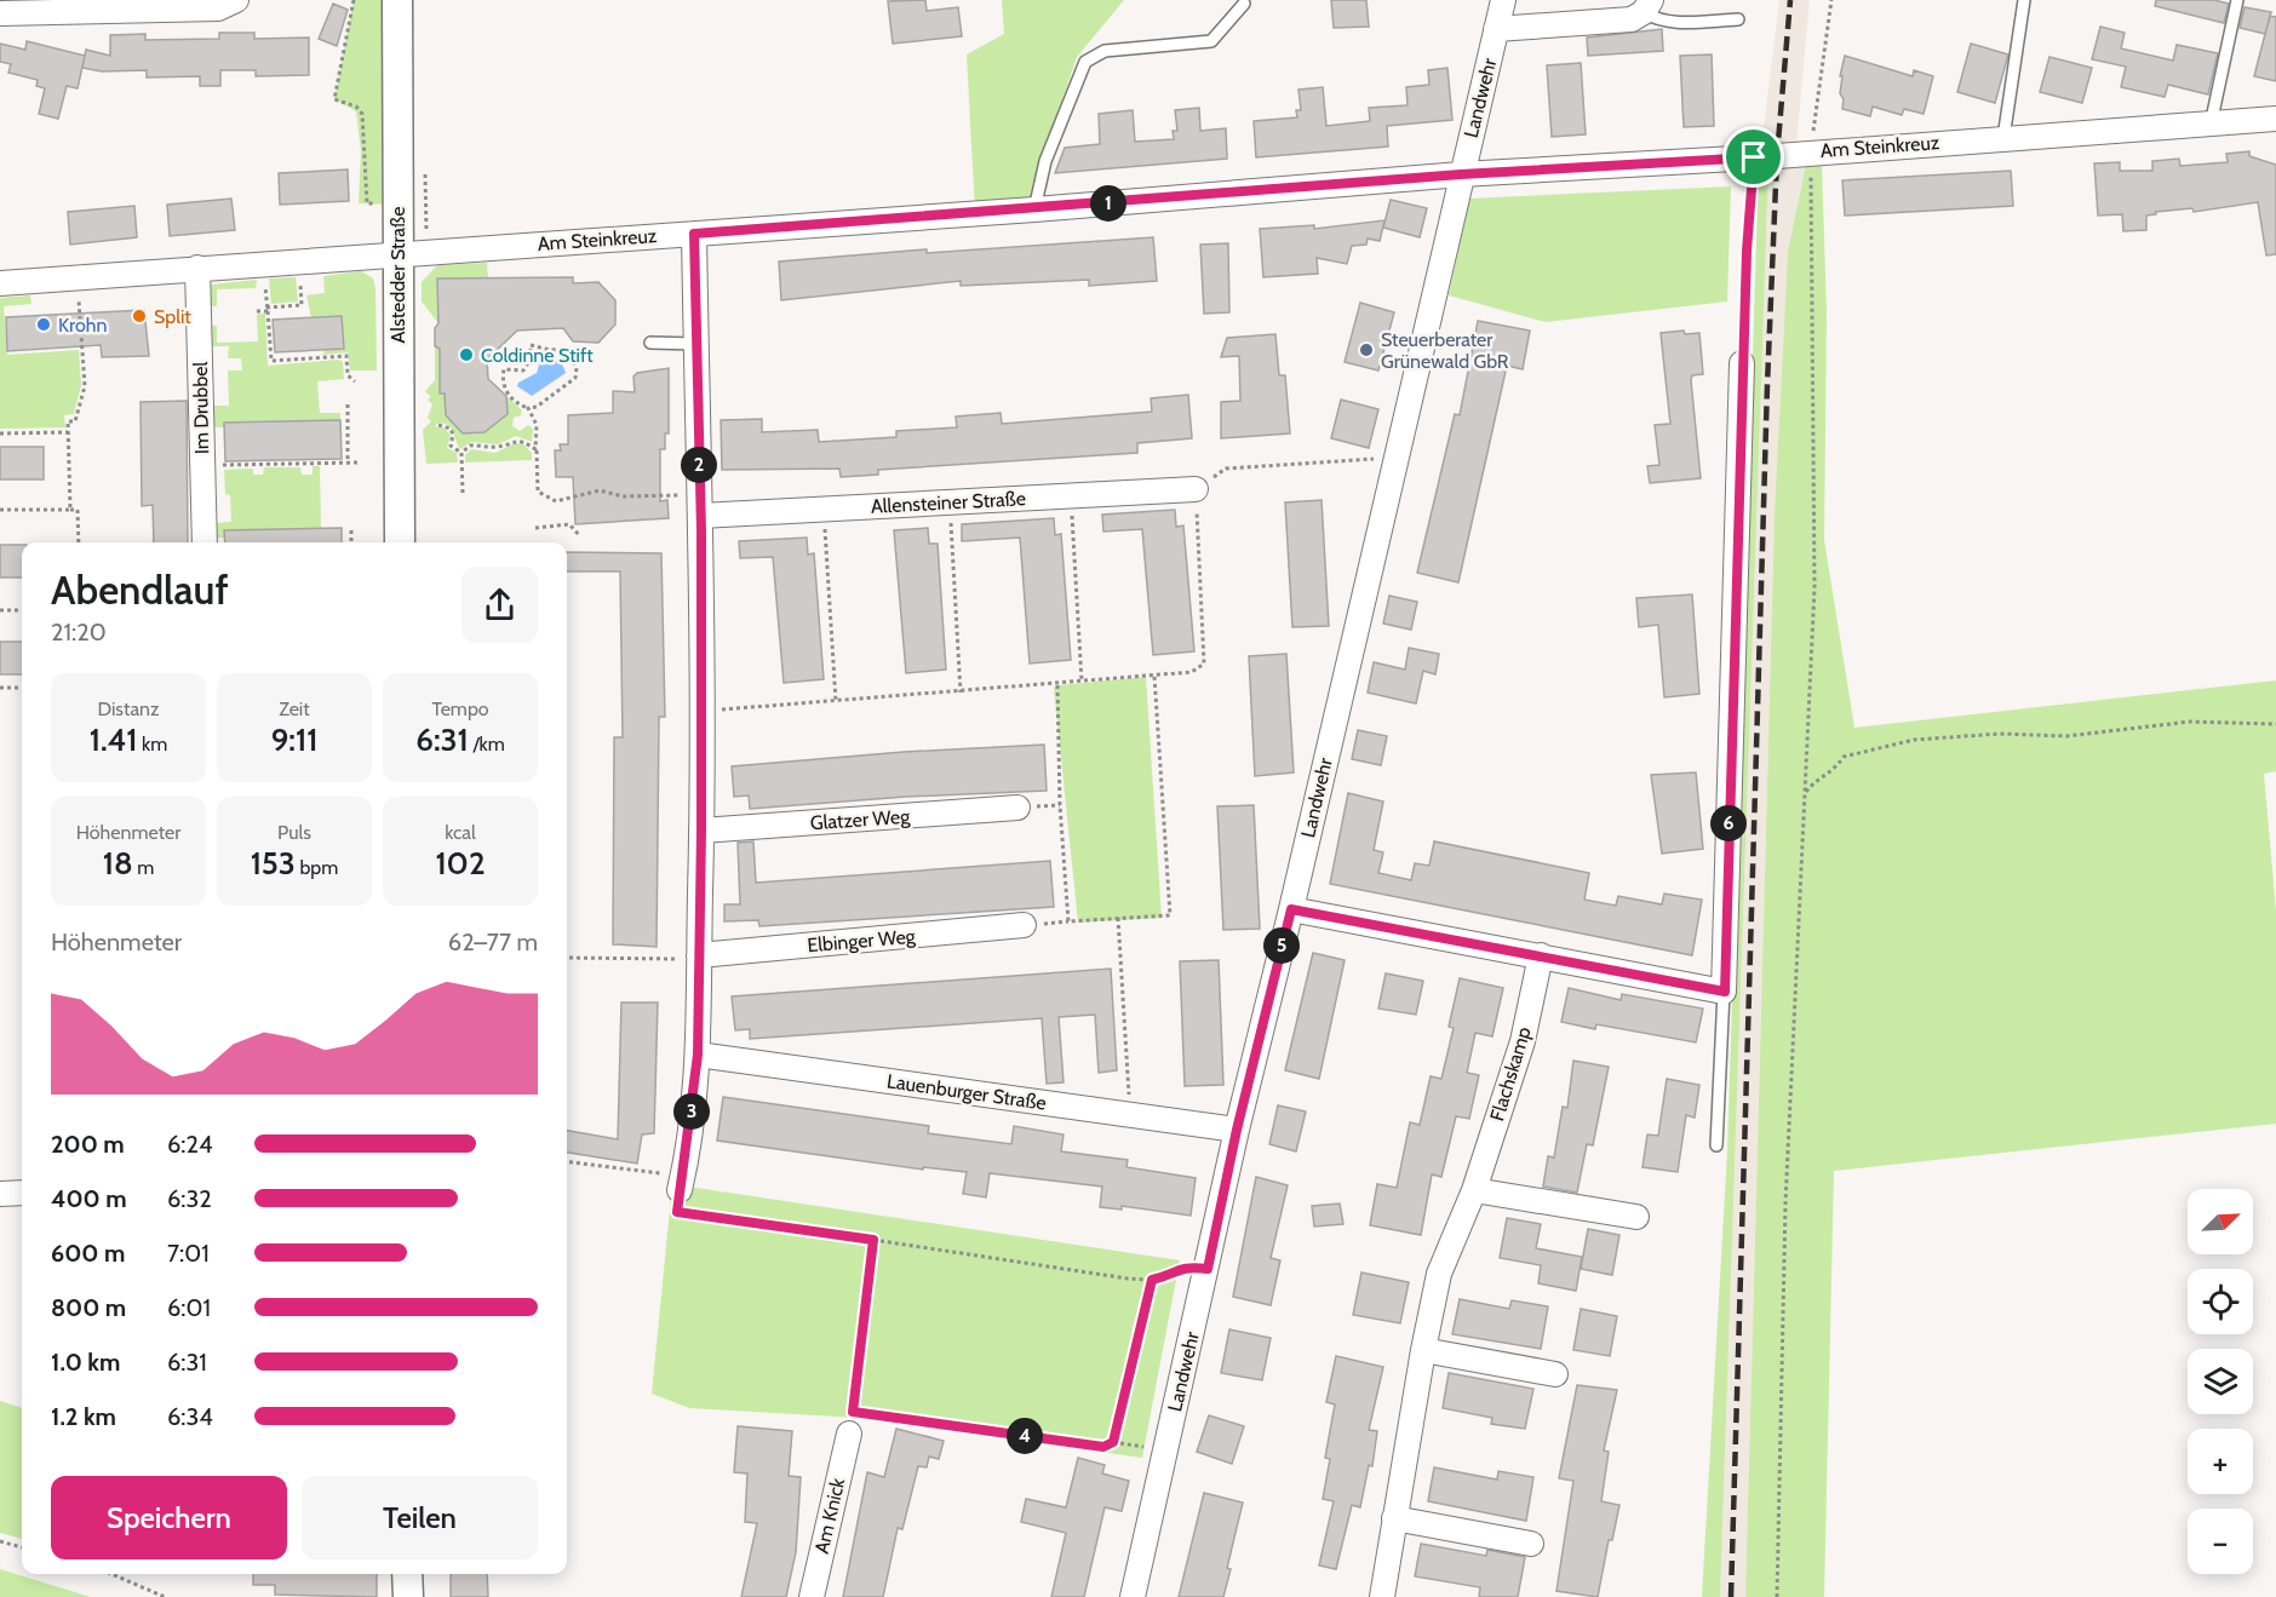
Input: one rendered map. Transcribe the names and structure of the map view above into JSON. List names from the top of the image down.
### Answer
{
  "streets": {
    "street": [
      "Landwehr",
      "Am Steinkreuz",
      "Alstedder Straße",
      "Im Drubbel",
      "Allensteiner Straße",
      "Glatzer Weg",
      "Elbinger Weg",
      "Flachskamp",
      "Lauenburger Straße",
      "Am Knick"
    ]
  },
  "crossings": [
    ["Landwehr", "Am Steinkreuz"],
    ["Landwehr", "Lauenburger Straße"],
    ["Am Steinkreuz", "Alstedder Straße"]
  ],
  "places": [
    "Split",
    "Krohn",
    "Steuerberater Grünewald GbR",
    "Coldinne Stift"
  ],
  "north": "top right",
  "page": {
    "pins": [
      "1",
      "2",
      "6",
      "5",
      "3",
      "4"
    ],
    "heading": ["Abendlauf", "21:20"],
    "stats": [
      ["Distanz", "1.41 km"],
      ["Zeit", "9:11"],
      ["Tempo", "6:31 /km"],
      ["Höhenmeter", "18 m"],
      ["Puls", "153 bpm"],
      ["kcal", "102"]
    ],
    "chart": ["Höhenmeter", "62–77 m"],
    "list": [
      {
        "name": "200 m",
        "note": "6:24"
      },
      {
        "name": "400 m",
        "note": "6:32"
      },
      {
        "name": "600 m",
        "note": "7:01"
      },
      {
        "name": "800 m",
        "note": "6:01"
      },
      {
        "name": "1.0 km",
        "note": "6:31"
      },
      {
        "name": "1.2 km",
        "note": "6:34"
      }
    ],
    "map_buttons": ["+", "−"],
    "buttons": ["Speichern", "Teilen"]
  }
}
